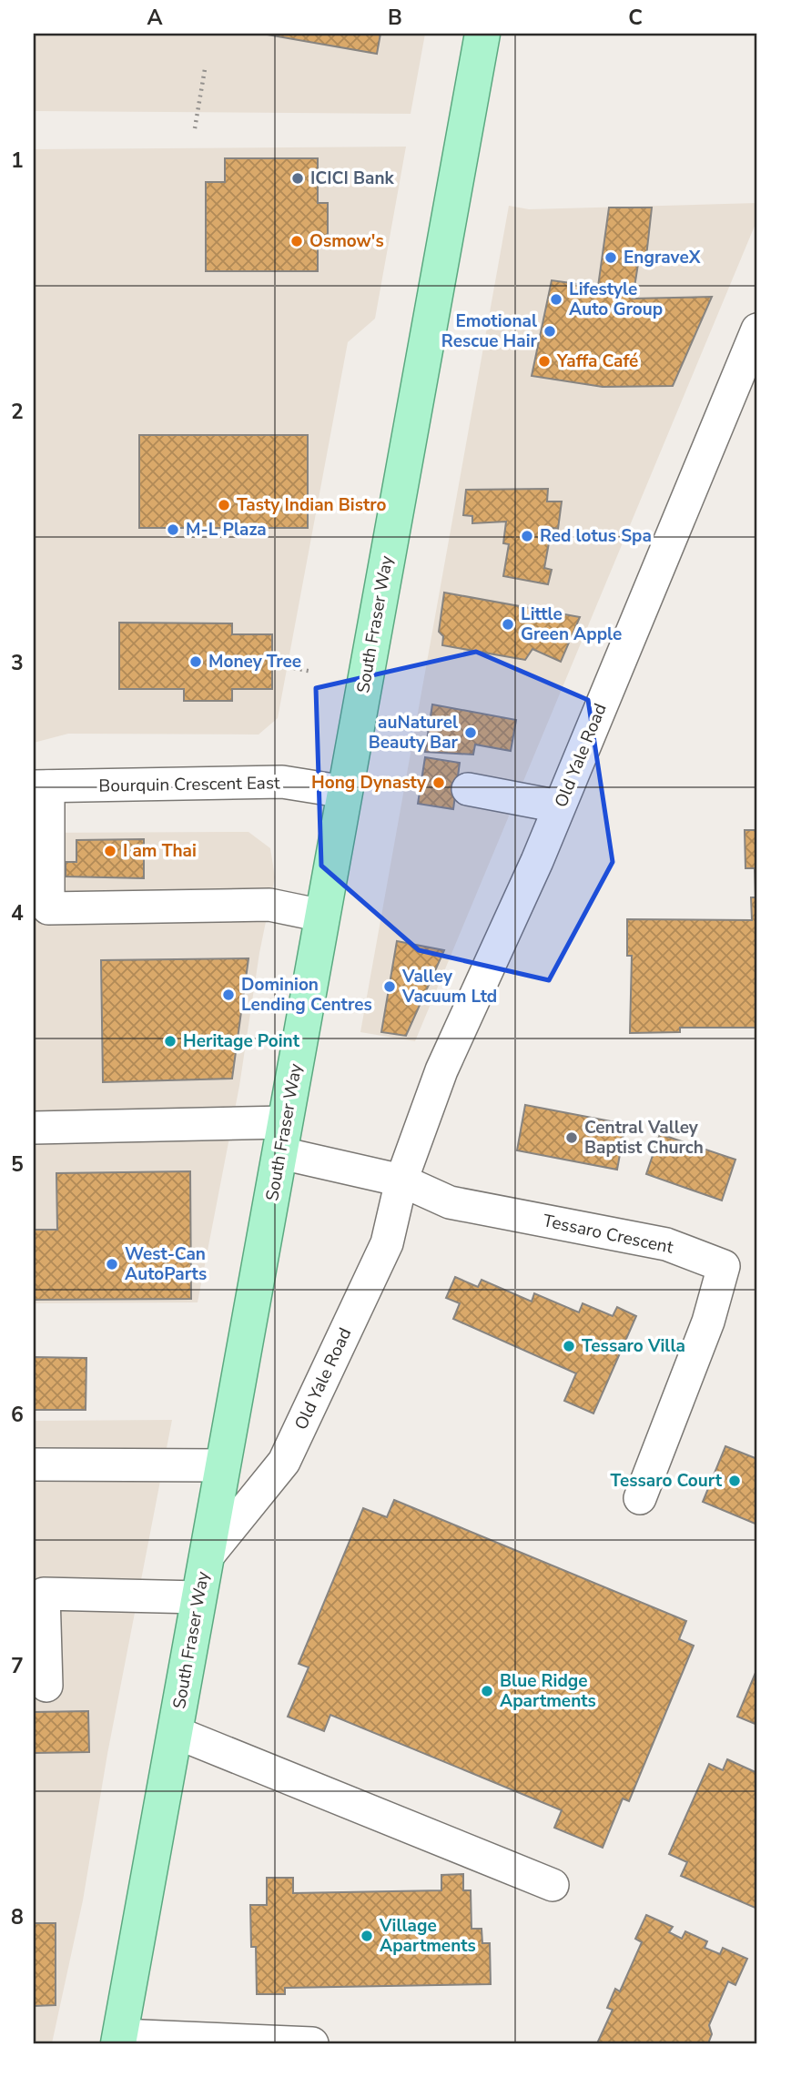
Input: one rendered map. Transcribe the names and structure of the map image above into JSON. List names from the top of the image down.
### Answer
{
  "streets": {
    "main road": ["South Fraser Way"],
    "street": ["Old Yale Road", "Bourquin Crescent East", "Tessaro Crescent"]
  },
  "crossings": [
    ["South Fraser Way", "Old Yale Road"],
    ["South Fraser Way", "Bourquin Crescent East"],
    ["Old Yale Road", "Tessaro Crescent"]
  ],
  "places": [
    "ICICI Bank",
    "Osmow's",
    "EngraveX",
    "Lifestyle Auto Group",
    "Emotional Rescue Hair",
    "Yaffa Café",
    "Tasty Indian Bistro",
    "M-L Plaza",
    "Red lotus Spa",
    "Little Green Apple",
    "Money Tree",
    "auNaturel Beauty Bar",
    "Hong Dynasty",
    "I am Thai",
    "Valley Vacuum Ltd",
    "Dominion Lending Centres",
    "Heritage Point",
    "Central Valley Baptist Church",
    "West-Can AutoParts",
    "Tessaro Villa",
    "Tessaro Court",
    "Blue Ridge Apartments",
    "Village Apartments"
  ],
  "grid": {
    "columns": ["A", "B", "C"],
    "rows": [
      "1",
      "2",
      "3",
      "4",
      "5",
      "6",
      "7",
      "8"
    ]
  }
}
